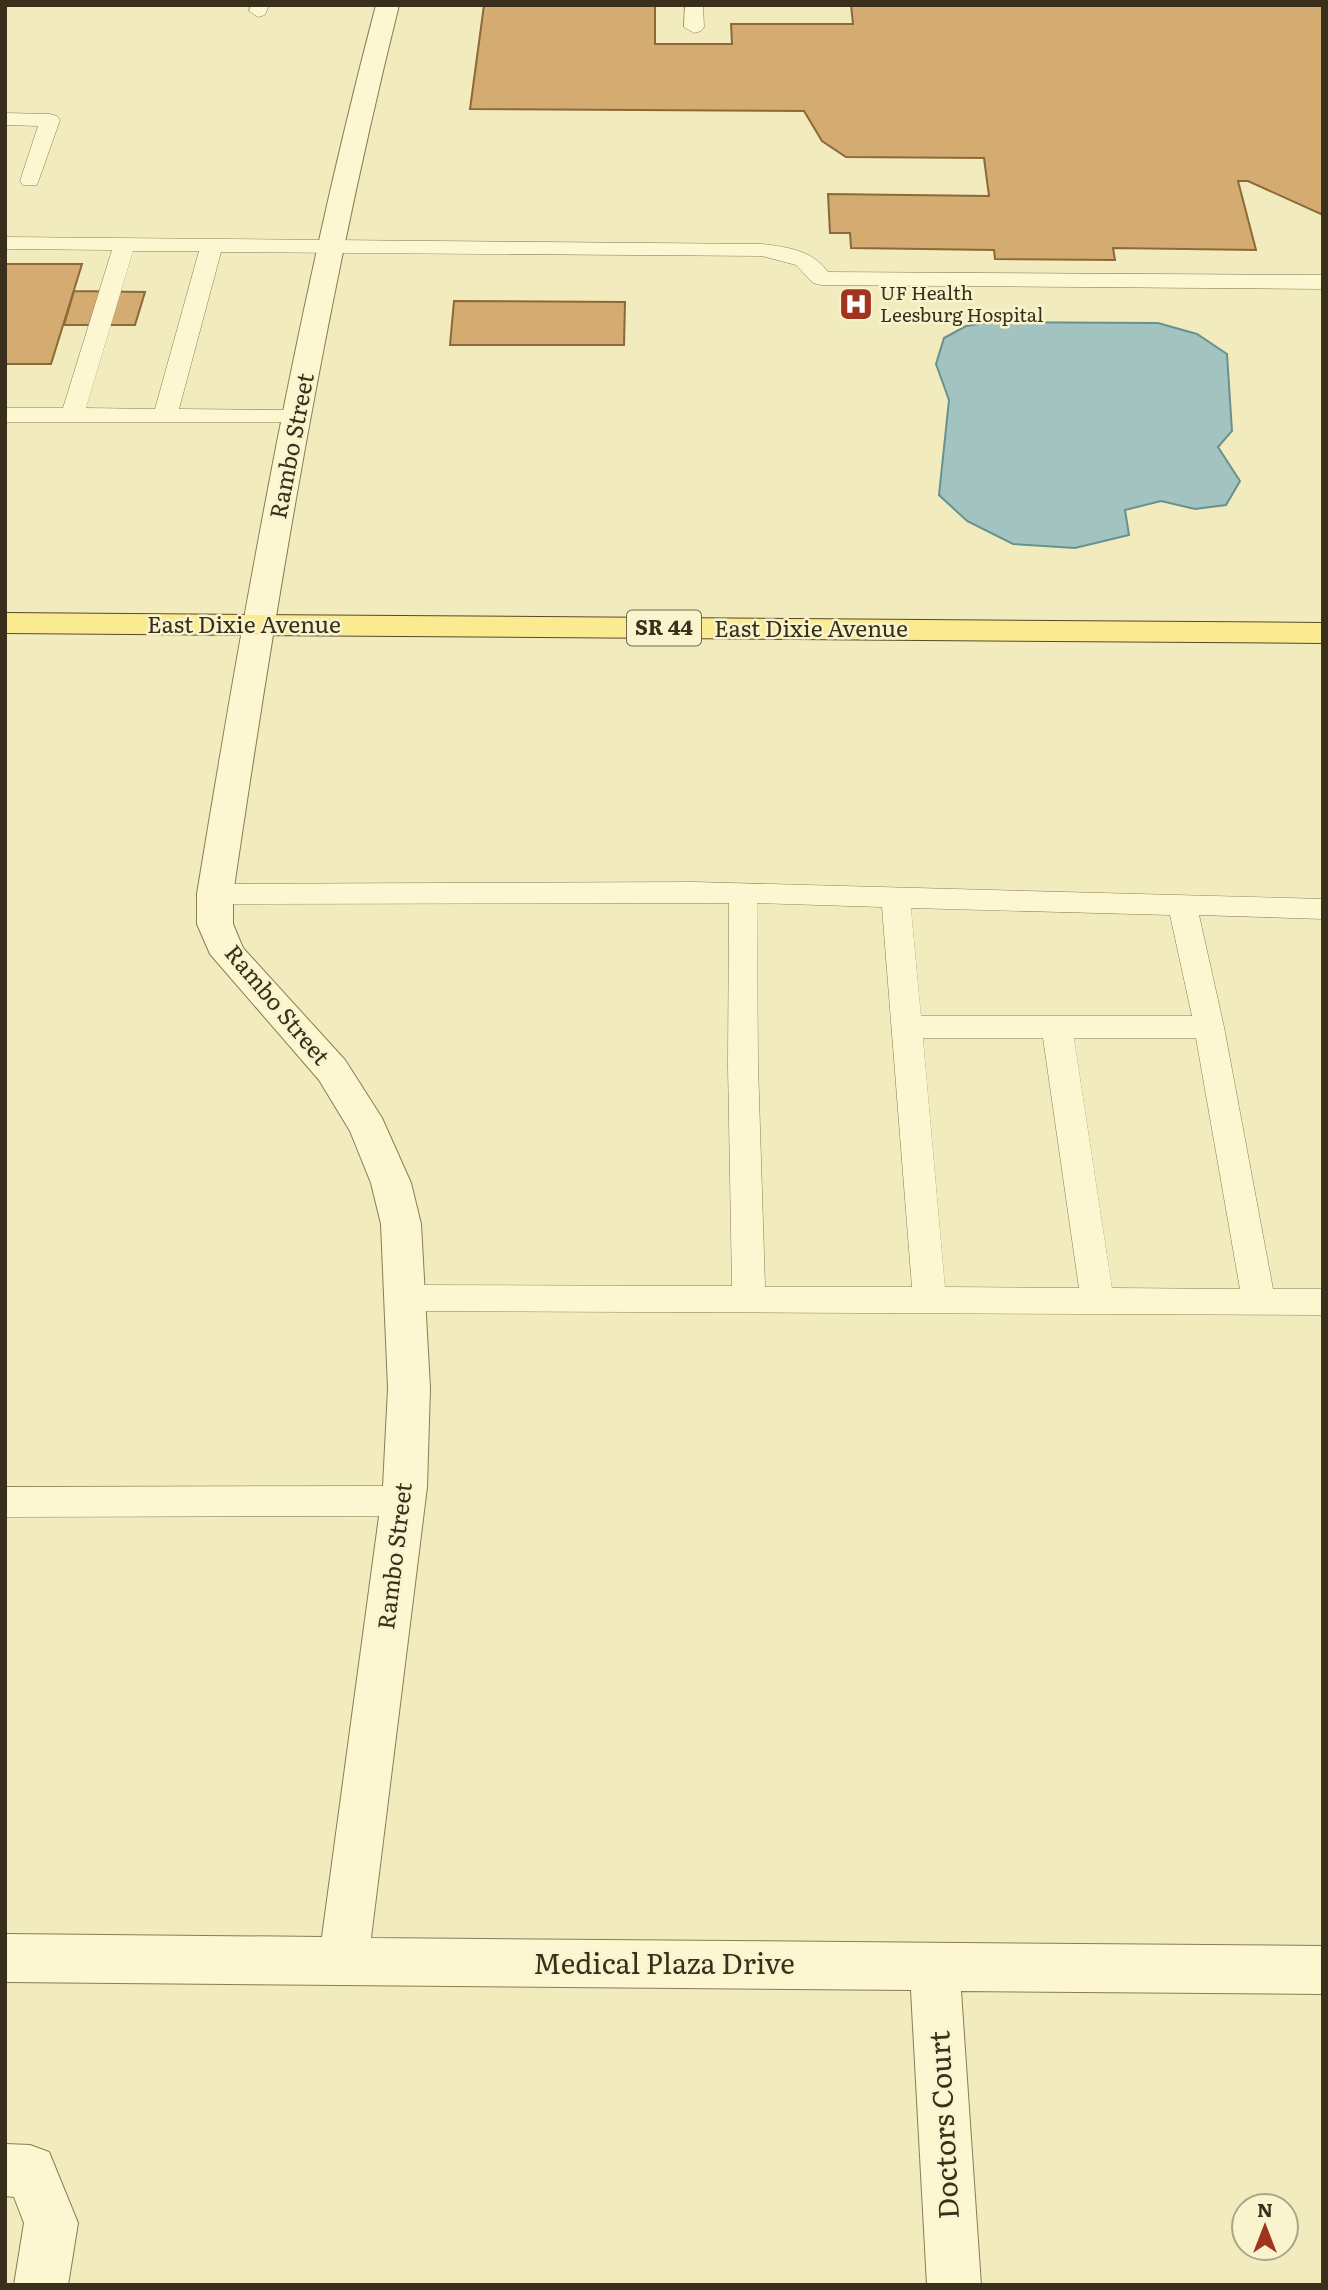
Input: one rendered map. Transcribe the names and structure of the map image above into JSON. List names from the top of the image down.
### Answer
{
  "streets": {
    "main road": ["East Dixie Avenue", "SR 44"],
    "street": ["Rambo Street", "Medical Plaza Drive", "Doctors Court"]
  },
  "crossings": [
    ["Rambo Street", "East Dixie Avenue"],
    ["Rambo Street", "Medical Plaza Drive"],
    ["Medical Plaza Drive", "Doctors Court"]
  ],
  "places": {
    "hospital": ["UF Health Leesburg Hospital"]
  },
  "north": "top"
}
